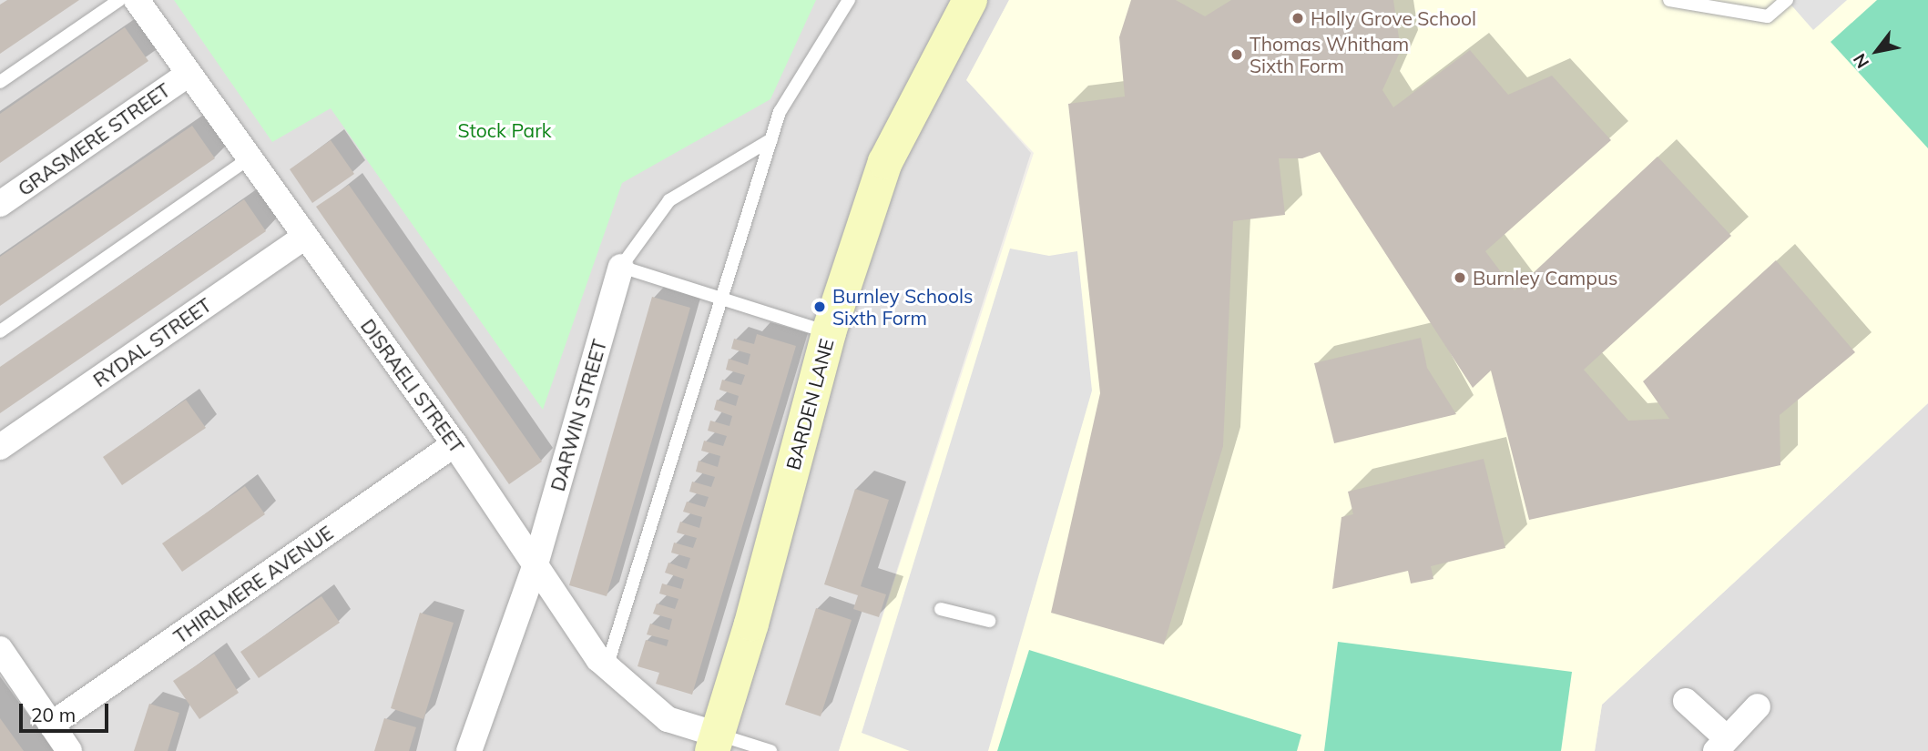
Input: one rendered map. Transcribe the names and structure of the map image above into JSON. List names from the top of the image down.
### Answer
{
  "streets": {
    "street": [
      "GRASMERE STREET",
      "RYDAL STREET",
      "DISRAELI STREET",
      "BARDEN LANE",
      "DARWIN STREET",
      "THIRLMERE AVENUE"
    ]
  },
  "crossings": [
    ["GRASMERE STREET", "DISRAELI STREET"],
    ["RYDAL STREET", "DISRAELI STREET"],
    ["DISRAELI STREET", "BARDEN LANE"],
    ["DISRAELI STREET", "DARWIN STREET"],
    ["DISRAELI STREET", "THIRLMERE AVENUE"]
  ],
  "parks": ["Stock Park"],
  "places": [
    "Holly Grove School",
    "Thomas Whitham Sixth Form",
    "Burnley Campus",
    "Burnley Schools Sixth Form"
  ],
  "scale_bar": "20 m",
  "north": "bottom left"
}
